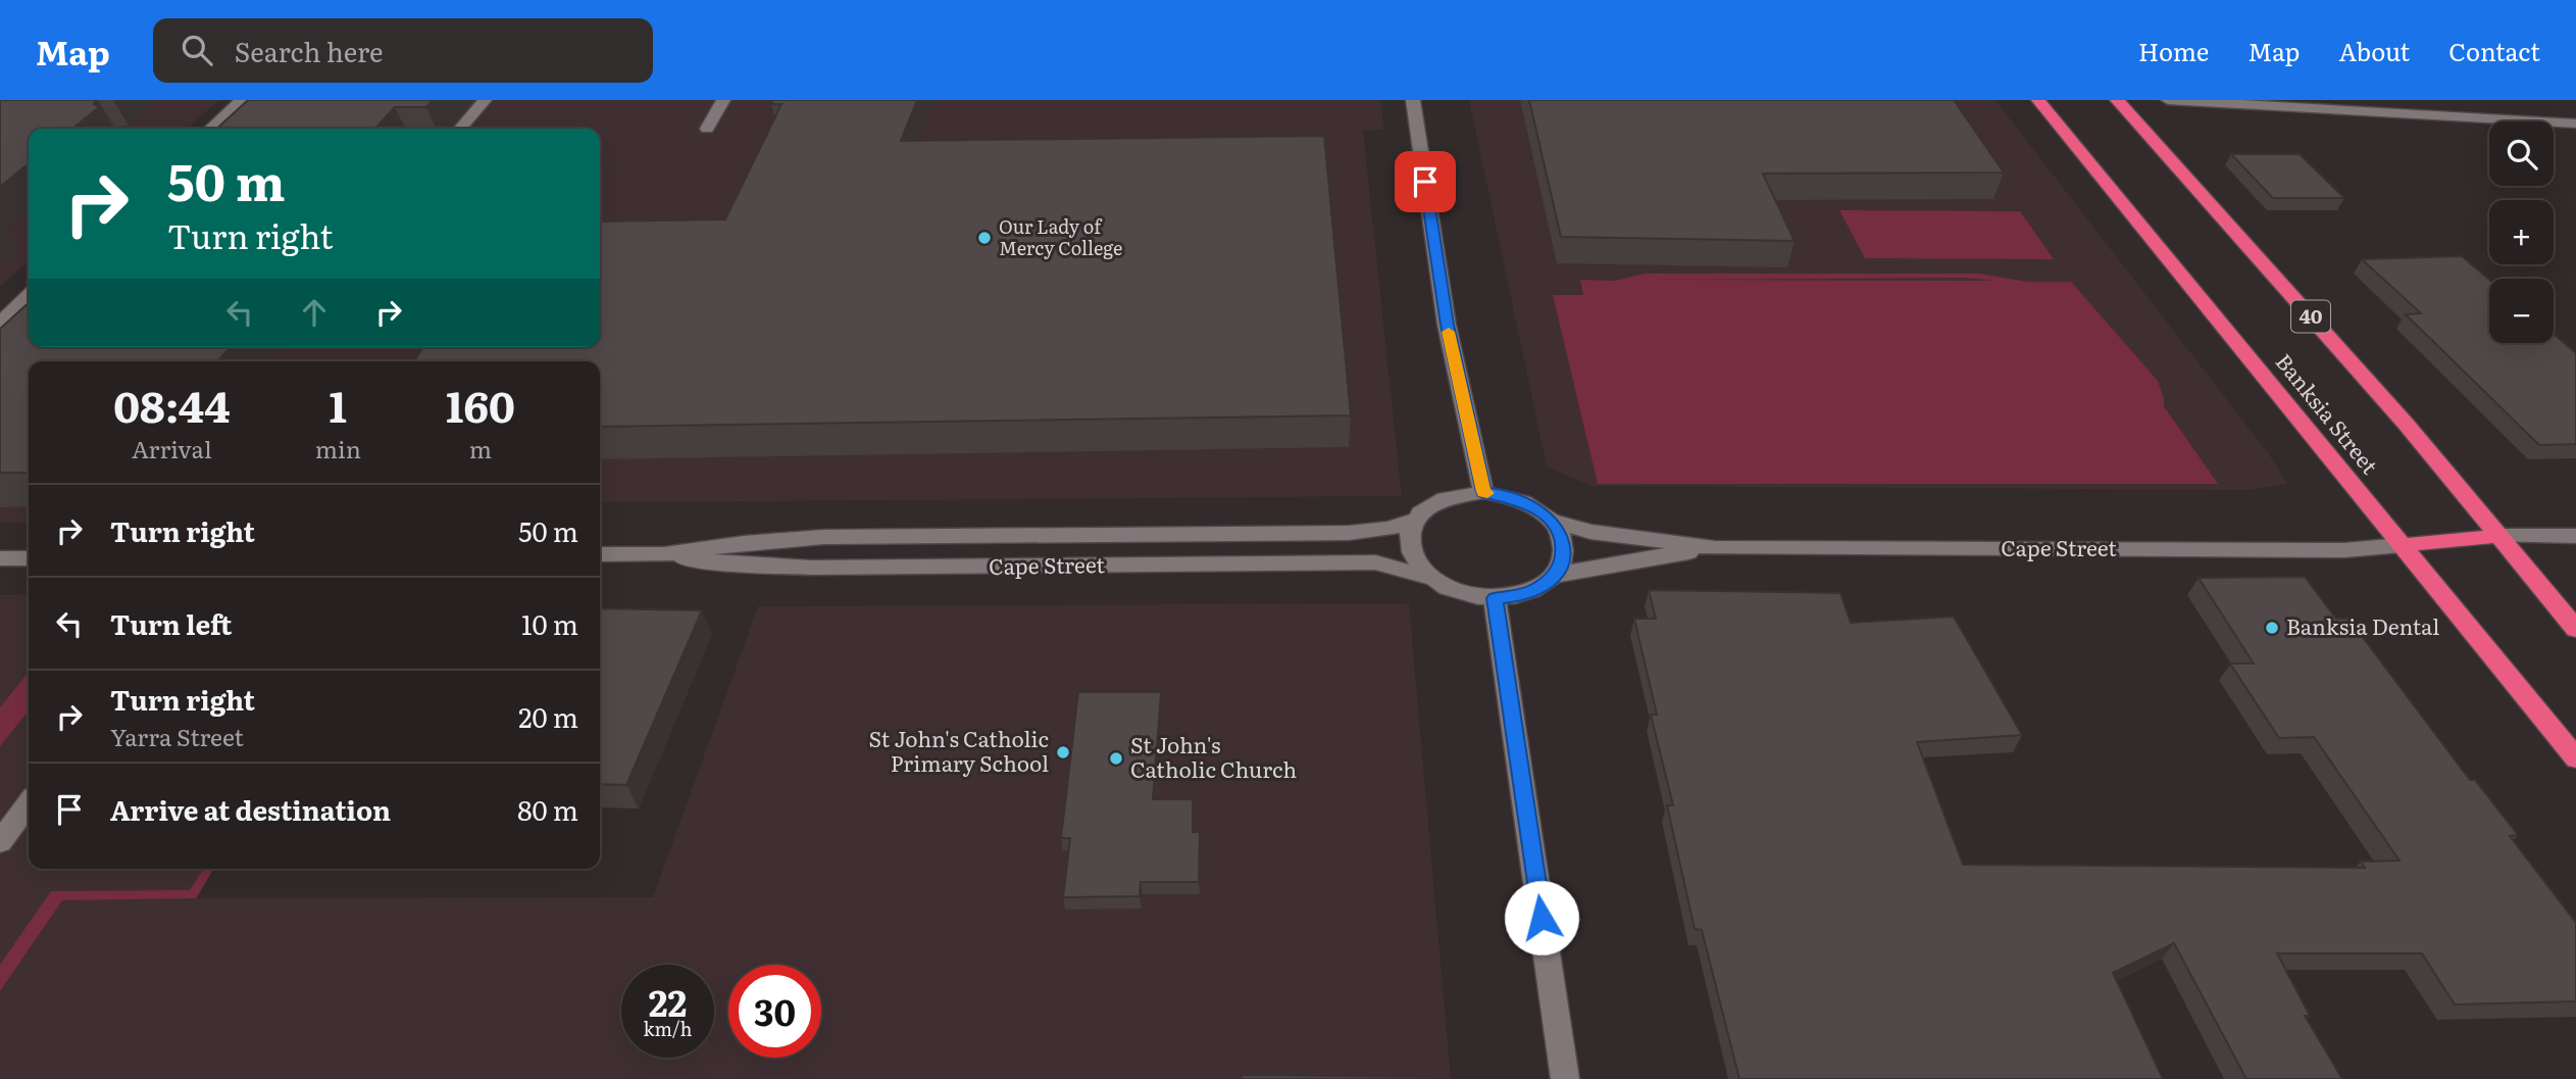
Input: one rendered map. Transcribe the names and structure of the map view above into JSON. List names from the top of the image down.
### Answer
{
  "streets": {
    "highway": ["40", "Banksia Street"],
    "street": ["Cape Street"]
  },
  "crossings": [
    ["Banksia Street", "Cape Street"]
  ],
  "places": [
    "Our Lady of Mercy College",
    "Banksia Dental",
    "St John's Catholic Primary School",
    "St John's Catholic Church"
  ],
  "page": {
    "header": "Map",
    "search": "Search here",
    "nav": [
      "Home",
      "Map",
      "About",
      "Contact"
    ],
    "map_buttons": ["+", "−"],
    "turn": ["50 m", "Turn right"],
    "eta": [
      "08:44",
      "Arrival",
      "1",
      "min",
      "160",
      "m"
    ],
    "list": [
      {
        "name": "Turn right",
        "value": "50 m"
      },
      {
        "name": "Turn left",
        "value": "10 m"
      },
      {
        "name": "Turn right",
        "note": "Yarra Street",
        "value": "20 m"
      },
      {
        "name": "Arrive at destination",
        "value": "80 m"
      }
    ],
    "speed": "22 km/h",
    "limit": "30"
  }
}
